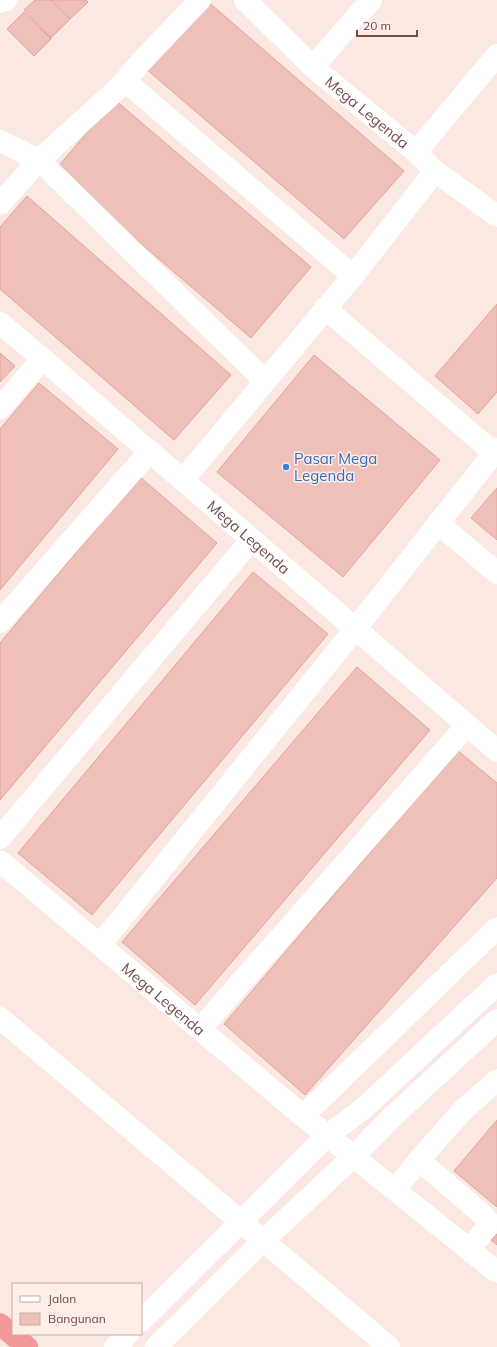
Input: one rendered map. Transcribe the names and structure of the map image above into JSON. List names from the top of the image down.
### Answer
{
  "streets": {
    "street": ["Mega Legenda"]
  },
  "places": ["Pasar Mega Legenda"],
  "legend": ["Jalan", "Bangunan"],
  "scale_bar": "20 m"
}
